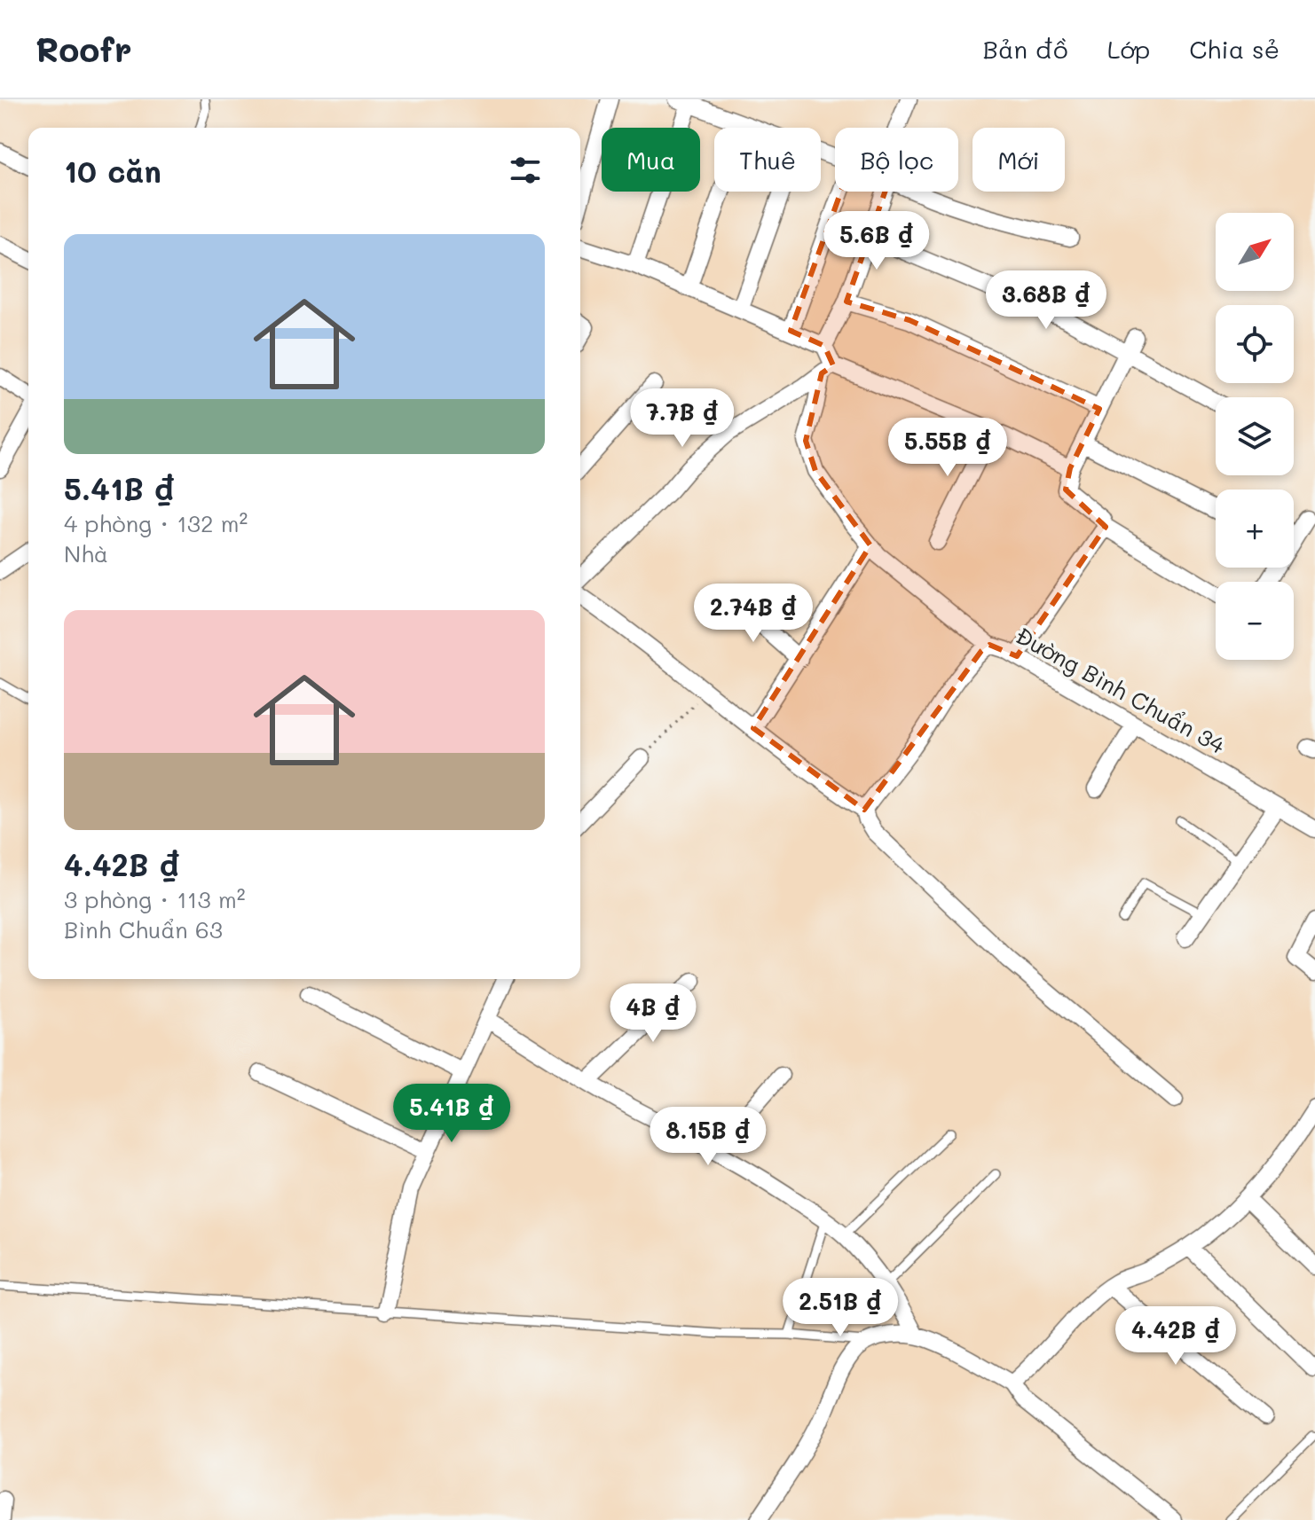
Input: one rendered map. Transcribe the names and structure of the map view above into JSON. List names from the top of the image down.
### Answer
{
  "streets": {
    "street": ["Đường Bình Chuẩn 34"]
  },
  "north": "top right",
  "page": {
    "header": "Roofr",
    "nav": ["Bản đồ", "Lớp", "Chia sẻ"],
    "chip": [
      "Mua",
      "Thuê",
      "Bộ lọc",
      "Mới"
    ],
    "heading": "10 căn",
    "price": [
      "5.6B ₫",
      "3.68B ₫",
      "7.7B ₫",
      "5.55B ₫",
      "2.74B ₫",
      "4B ₫",
      "5.41B ₫",
      "8.15B ₫",
      "2.51B ₫",
      "4.42B ₫"
    ],
    "map_buttons": ["+", "−"],
    "list": [
      {
        "name": "5.41B ₫",
        "note": "4 phòng · 132 m² · Nhà"
      },
      {
        "name": "4.42B ₫",
        "note": "3 phòng · 113 m² · Bình Chuẩn 63"
      }
    ]
  }
}
